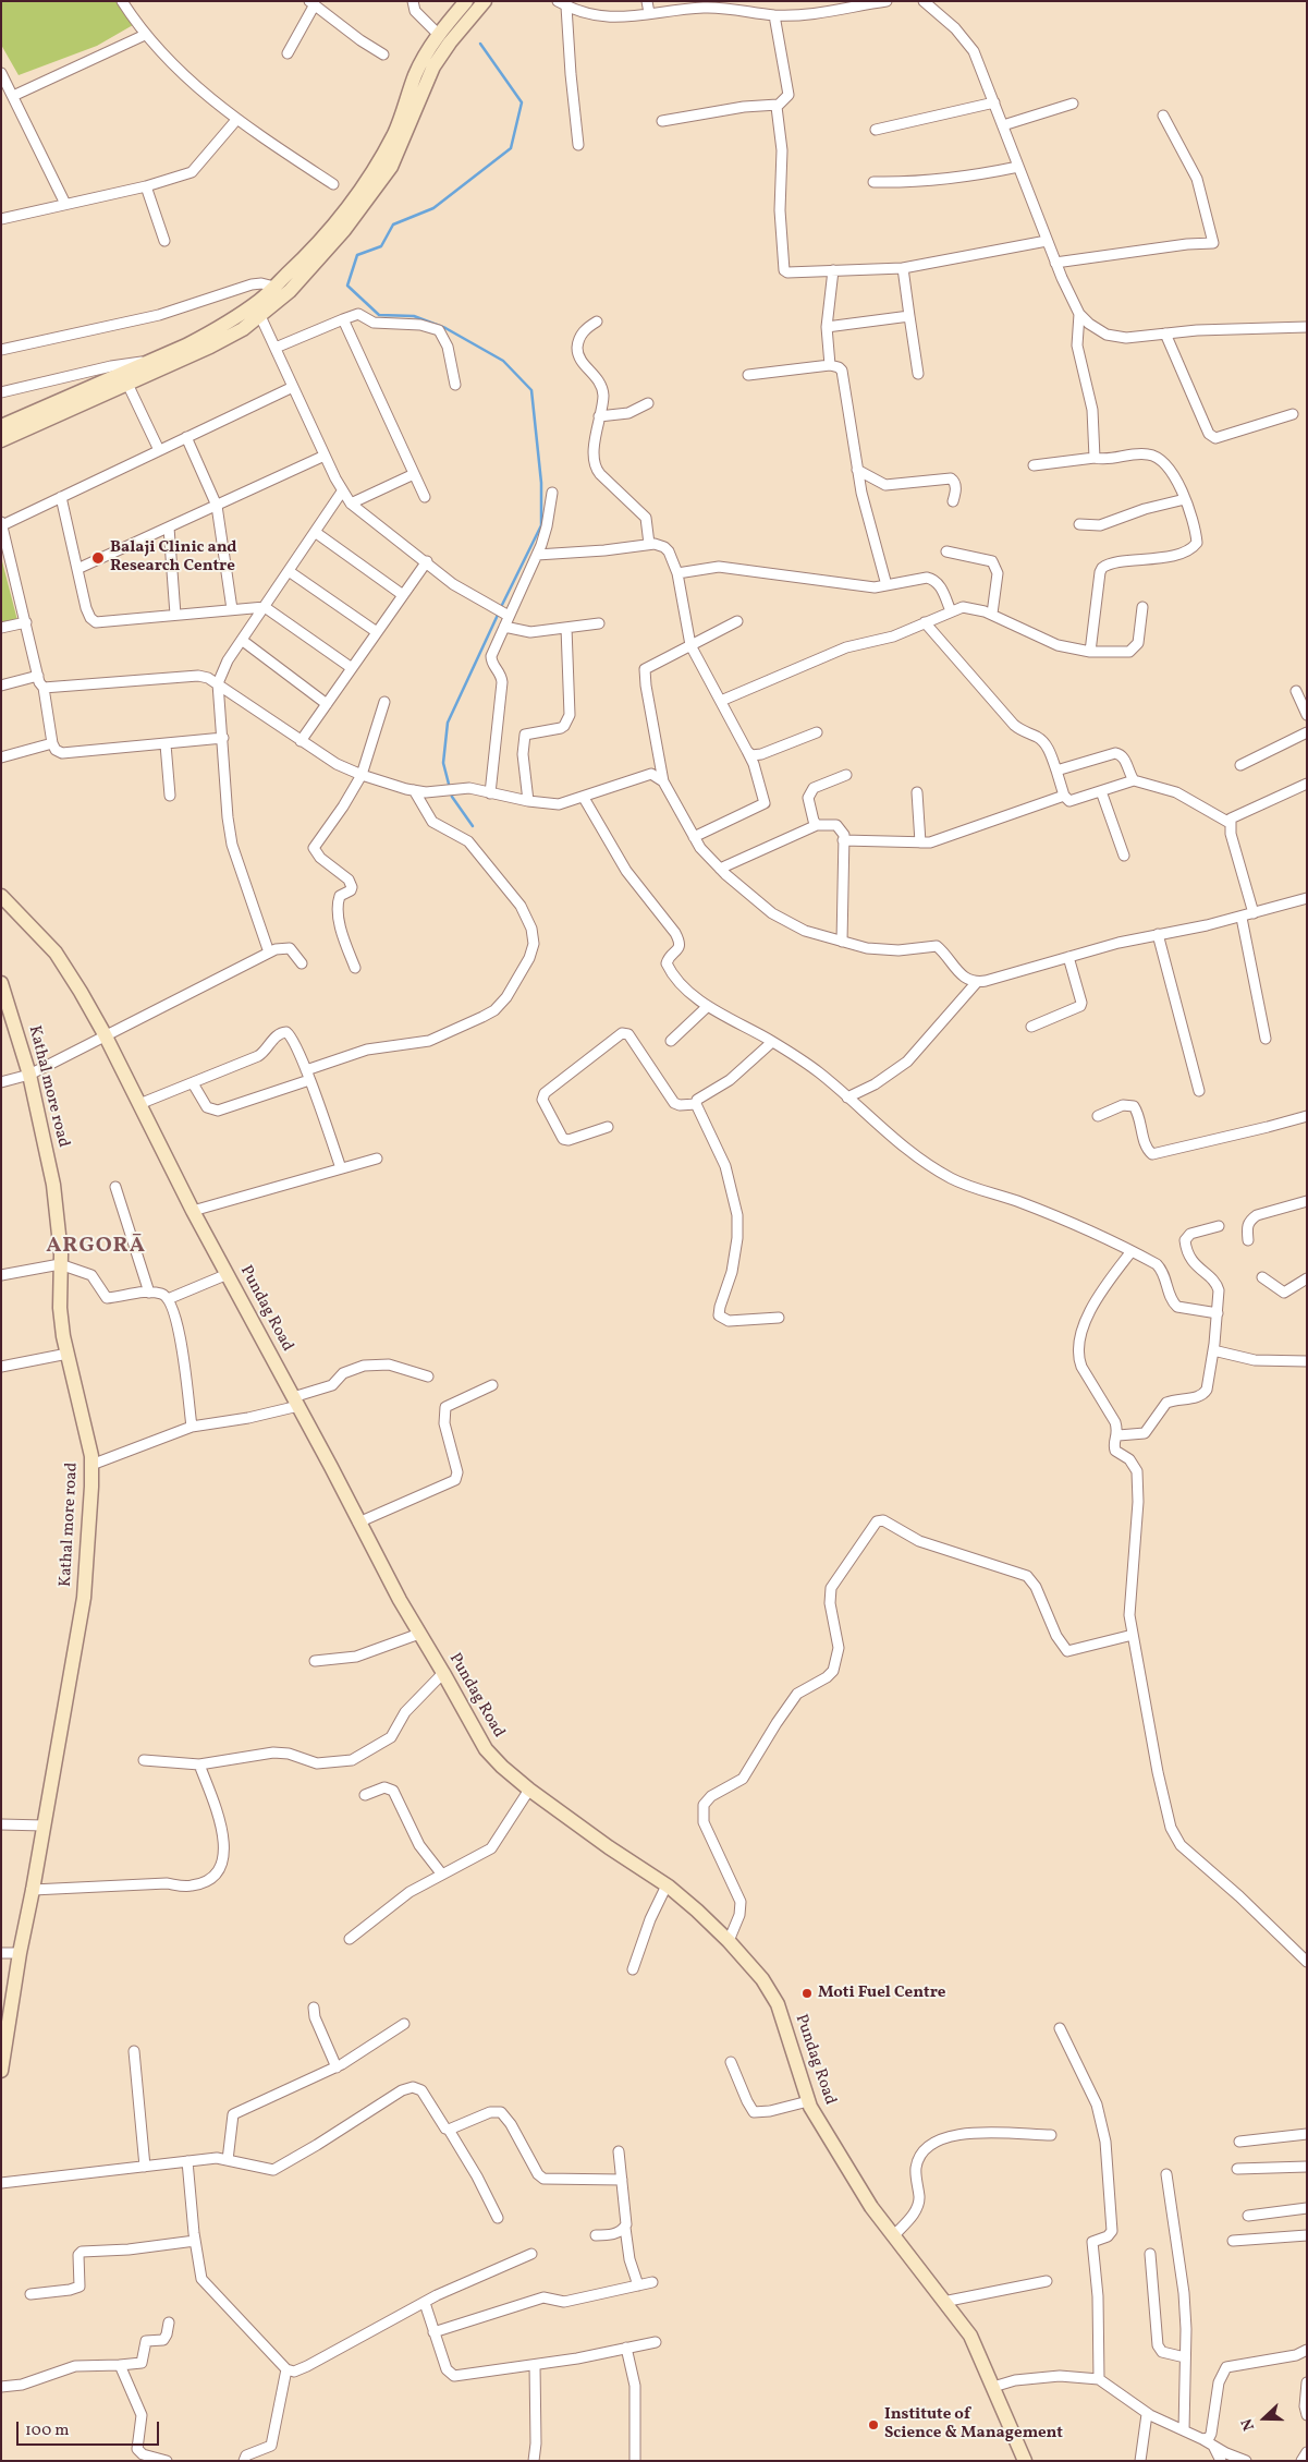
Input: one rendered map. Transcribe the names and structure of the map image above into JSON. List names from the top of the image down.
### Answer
{
  "streets": {
    "main road": ["Kathal more road", "Pundag Road"]
  },
  "districts": ["ARGORĀ"],
  "places": ["Balaji Clinic and Research Centre", "Moti Fuel Centre", "Institute of Science & Management"],
  "scale_bar": "100 m",
  "north": "left"
}
